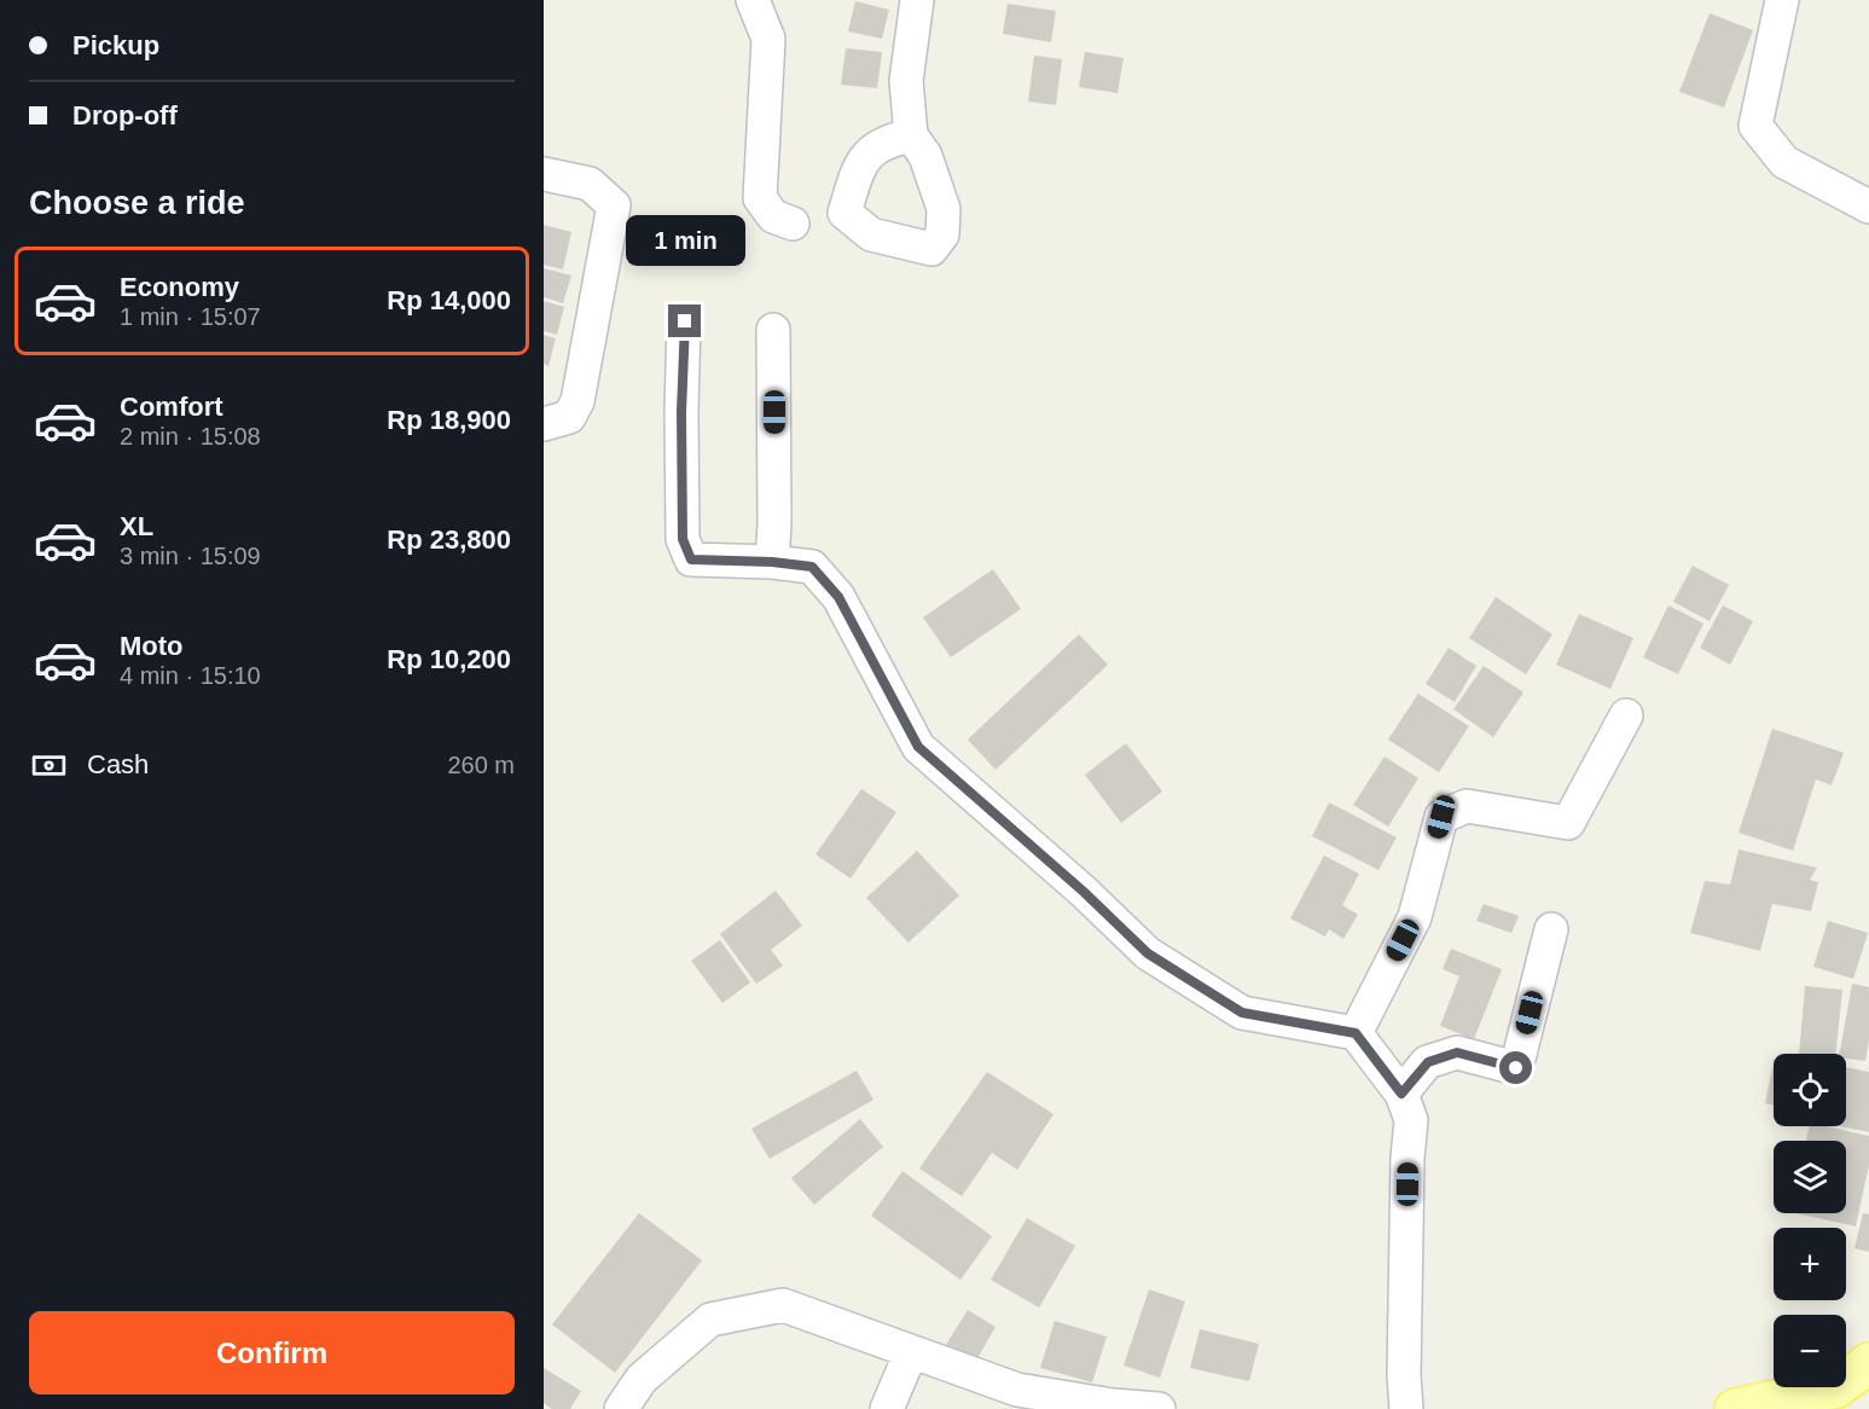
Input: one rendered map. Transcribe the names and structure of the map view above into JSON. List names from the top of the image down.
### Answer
{
  "page": {
    "banner": ["Pickup", "Drop-off"],
    "heading": "Choose a ride",
    "bubble": "1 min",
    "list": [
      {
        "name": "Economy",
        "note": "1 min · 15:07",
        "value": "Rp 14,000"
      },
      {
        "name": "Comfort",
        "note": "2 min · 15:08",
        "value": "Rp 18,900"
      },
      {
        "name": "XL",
        "note": "3 min · 15:09",
        "value": "Rp 23,800"
      },
      {
        "name": "Moto",
        "note": "4 min · 15:10",
        "value": "Rp 10,200"
      }
    ],
    "pay": ["Cash", "260 m"],
    "map_buttons": ["+", "−"],
    "buttons": "Confirm"
  }
}
